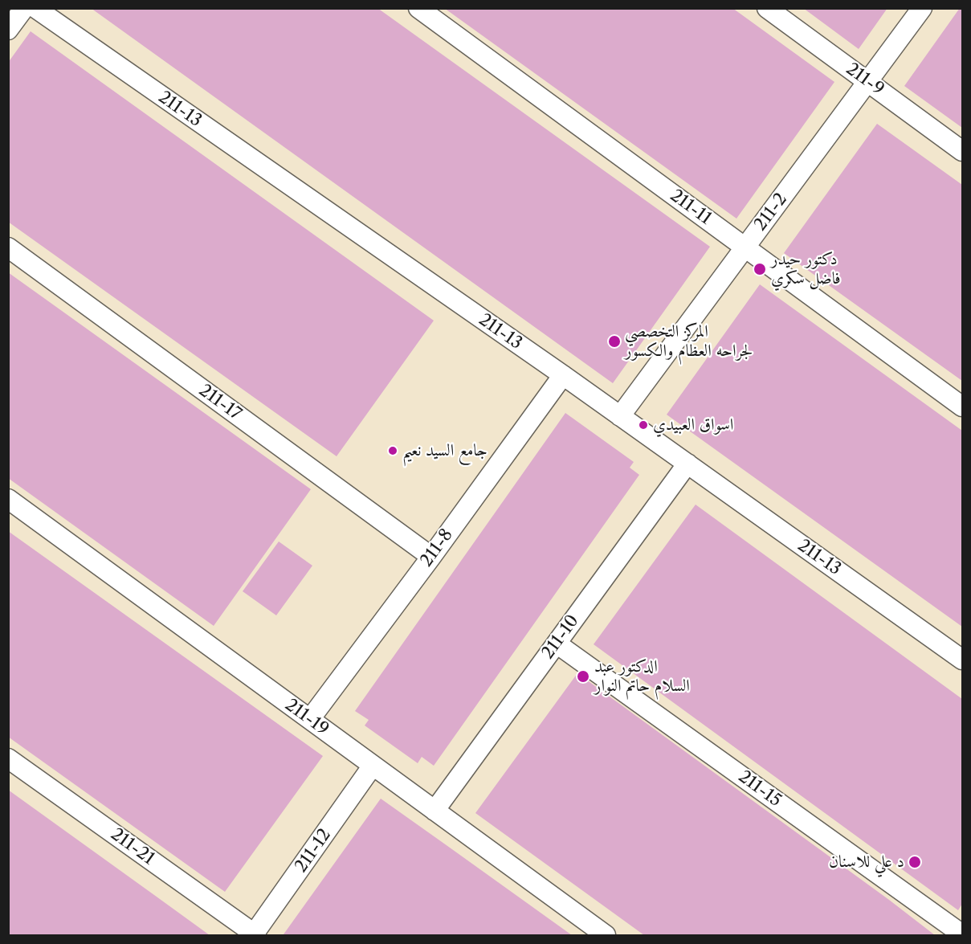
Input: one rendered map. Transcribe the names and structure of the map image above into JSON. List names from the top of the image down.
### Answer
{
  "streets": {
    "street": [
      "211-9",
      "211-13",
      "211-11",
      "211-2",
      "211-17",
      "211-8",
      "211-10",
      "211-19",
      "211-15",
      "211-21",
      "211-12"
    ]
  },
  "crossings": [
    ["211-9", "211-2"],
    ["211-13", "211-2"],
    ["211-13", "211-8"],
    ["211-13", "211-10"],
    ["211-11", "211-2"],
    ["211-17", "211-8"],
    ["211-8", "211-19"],
    ["211-10", "211-19"],
    ["211-10", "211-15"],
    ["211-19", "211-12"],
    ["211-21", "211-12"]
  ],
  "places": [
    "دكتور حيدر فاضل سكري",
    "المركز التخصصي لجراحه العظام والكسور",
    "اسواق العبيدي",
    "جامع السید نعیم",
    "الدكتور عبد السلام حاتم النوار",
    "د علي للاسنان"
  ]
}
